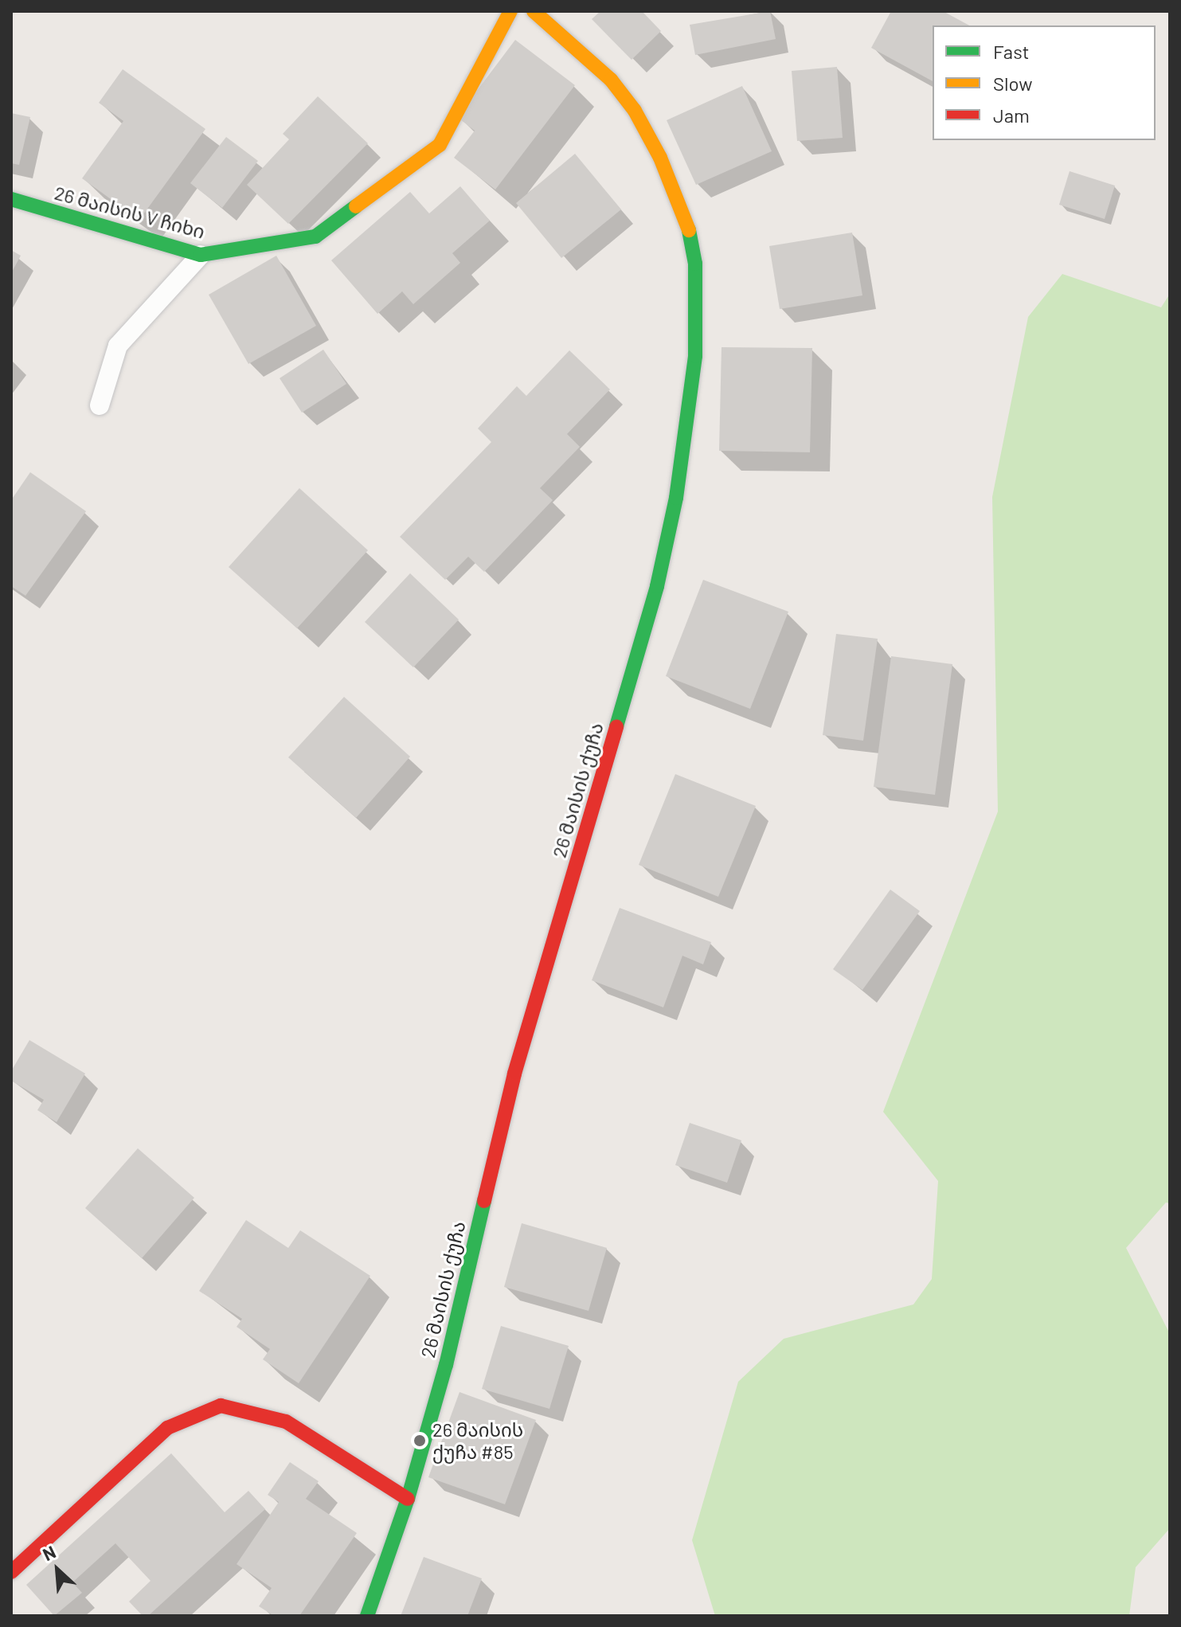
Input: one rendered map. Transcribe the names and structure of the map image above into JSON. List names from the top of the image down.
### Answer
{
  "streets": {
    "street": ["26 მაისის V ჩიხი", "26 მაისის ქუჩა"]
  },
  "places": ["26 მაისის ქუჩა #85"],
  "legend": ["Fast", "Slow", "Jam"],
  "north": "top left"
}
